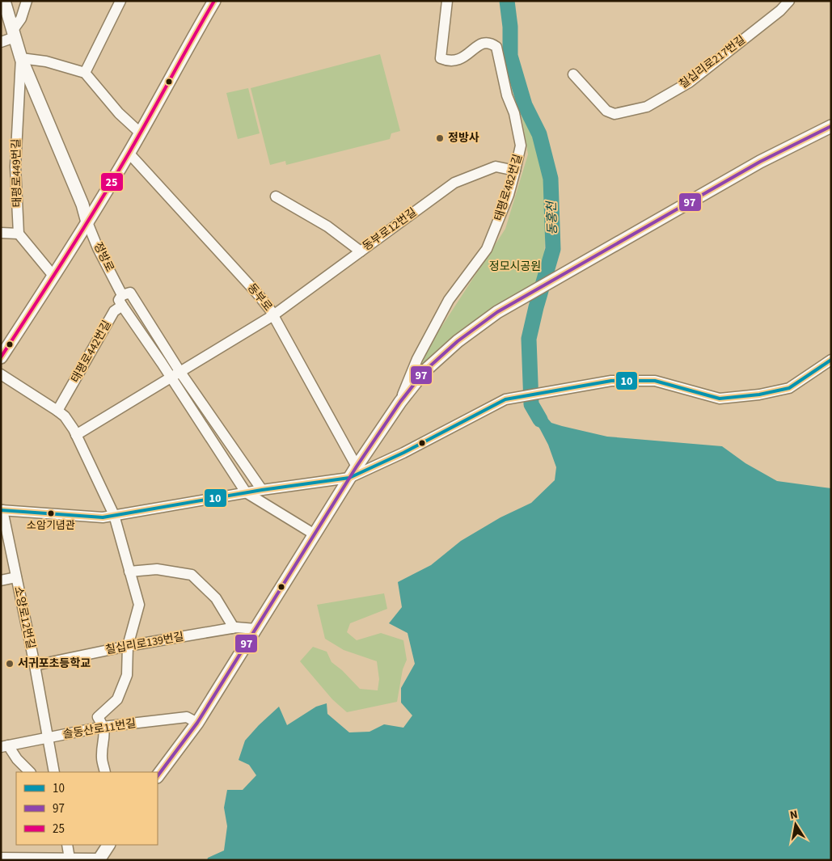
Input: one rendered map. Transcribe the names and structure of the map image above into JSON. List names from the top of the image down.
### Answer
{
  "streets": {
    "main road": ["정방로"],
    "street": [
      "칠십리로217번길",
      "태평로449번길",
      "태평로482번길",
      "동부로12번길",
      "동부로",
      "태평로442번길",
      "소양로12번길",
      "칠십리로139번길",
      "솔동산로11번길"
    ]
  },
  "crossings": [
    ["태평로449번길", "정방로"],
    ["태평로482번길", "동부로12번길"],
    ["동부로12번길", "동부로"],
    ["정방로", "태평로442번길"],
    ["소양로12번길", "칠십리로139번길"],
    ["소양로12번길", "솔동산로11번길"]
  ],
  "water": ["동홍천"],
  "parks": ["정모시공원"],
  "places": ["정방사", "소암기념관", "서귀포초등학교"],
  "lines": ["transit line 25", "transit line 97", "transit line 10"],
  "legend": ["10", "97", "25"],
  "north": "top"
}
